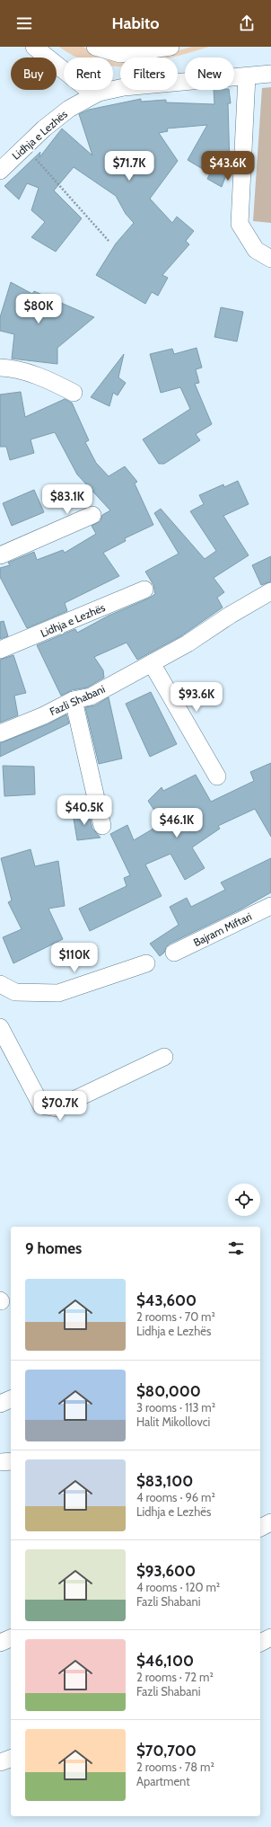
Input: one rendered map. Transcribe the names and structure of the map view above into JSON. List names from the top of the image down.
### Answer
{
  "streets": {
    "street": ["Lidhja e Lezhës", "Fazli Shabani", "Bajram Miftari"]
  },
  "page": {
    "header": "Habito",
    "chip": [
      "Buy",
      "Rent",
      "Filters",
      "New"
    ],
    "price": [
      "$71.7K",
      "$43.6K",
      "$80K",
      "$83.1K",
      "$93.6K",
      "$40.5K",
      "$46.1K",
      "$110K",
      "$70.7K"
    ],
    "heading": "9 homes",
    "list": [
      {
        "name": "$43,600",
        "note": "2 rooms · 70 m² · Lidhja e Lezhës"
      },
      {
        "name": "$80,000",
        "note": "3 rooms · 113 m² · Halit Mikollovci"
      },
      {
        "name": "$83,100",
        "note": "4 rooms · 96 m² · Lidhja e Lezhës"
      },
      {
        "name": "$93,600",
        "note": "4 rooms · 120 m² · Fazli Shabani"
      },
      {
        "name": "$46,100",
        "note": "2 rooms · 72 m² · Fazli Shabani"
      },
      {
        "name": "$70,700",
        "note": "2 rooms · 78 m² · Apartment"
      }
    ]
  }
}
